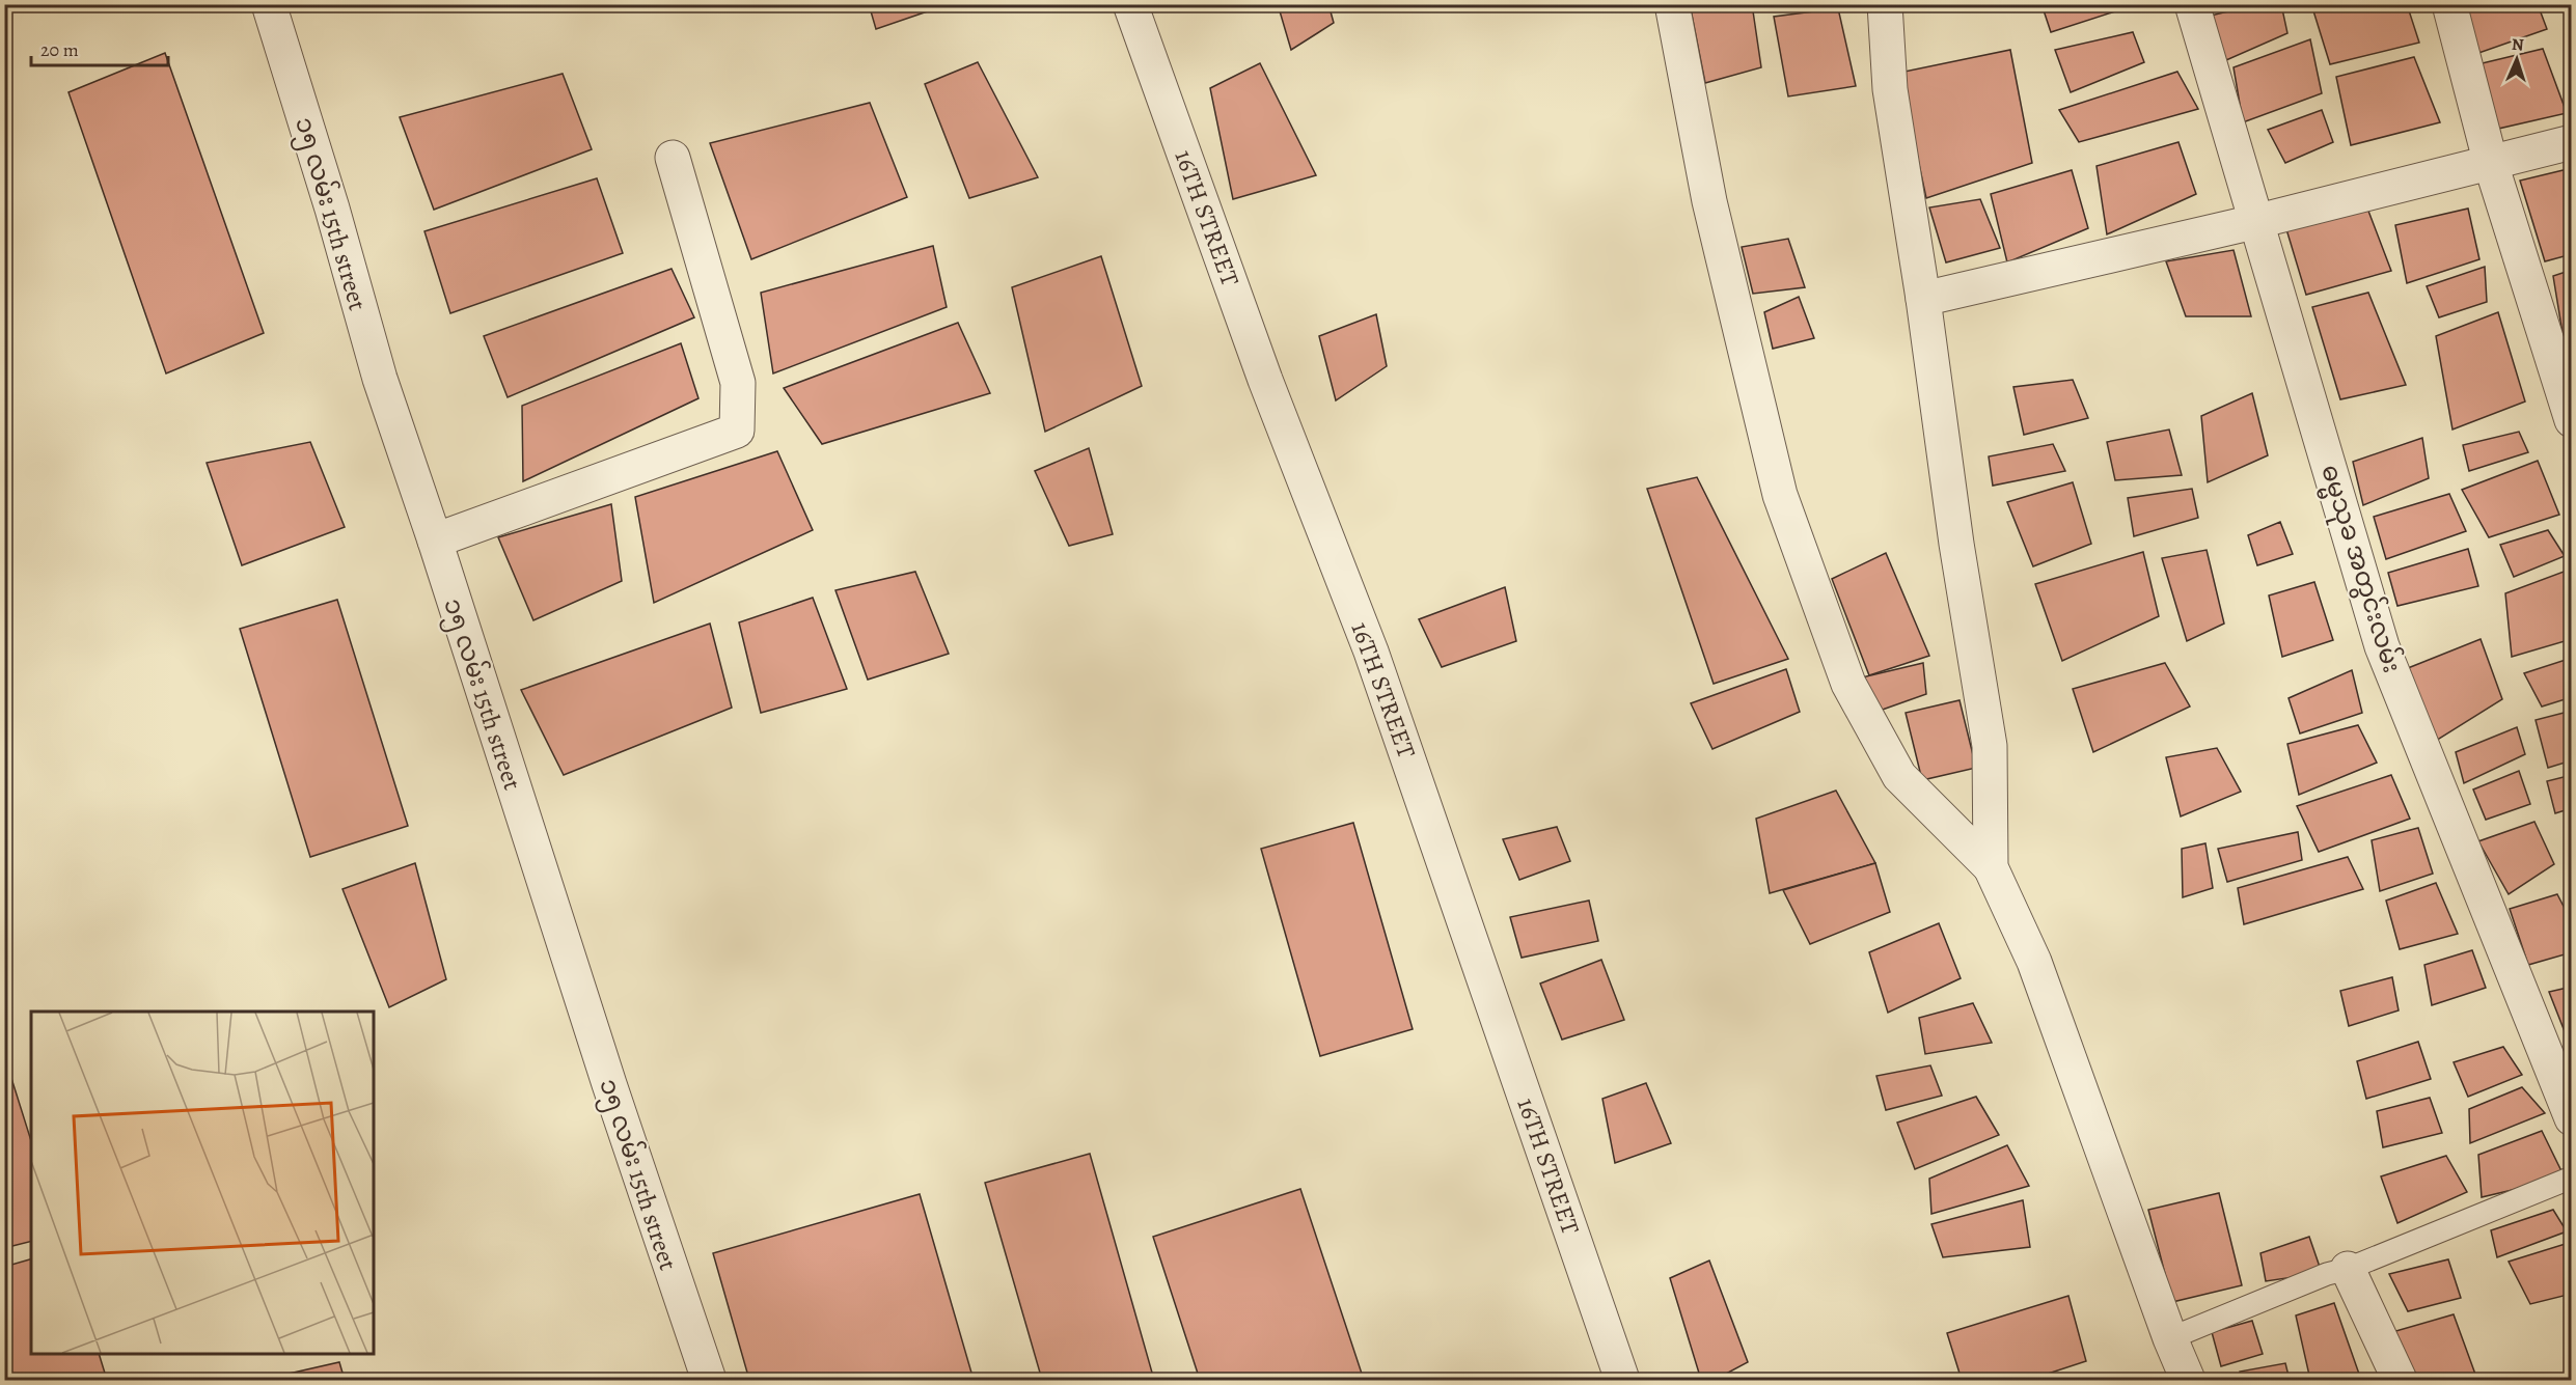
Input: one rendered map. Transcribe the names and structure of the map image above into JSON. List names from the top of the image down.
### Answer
{
  "streets": {
    "street": ["၁၅ လမ်း 15th street", "16TH STREET", "ဓမ္မသုခ အတွင်းလမ်း"]
  },
  "scale_bar": "20 m",
  "north": "top"
}
